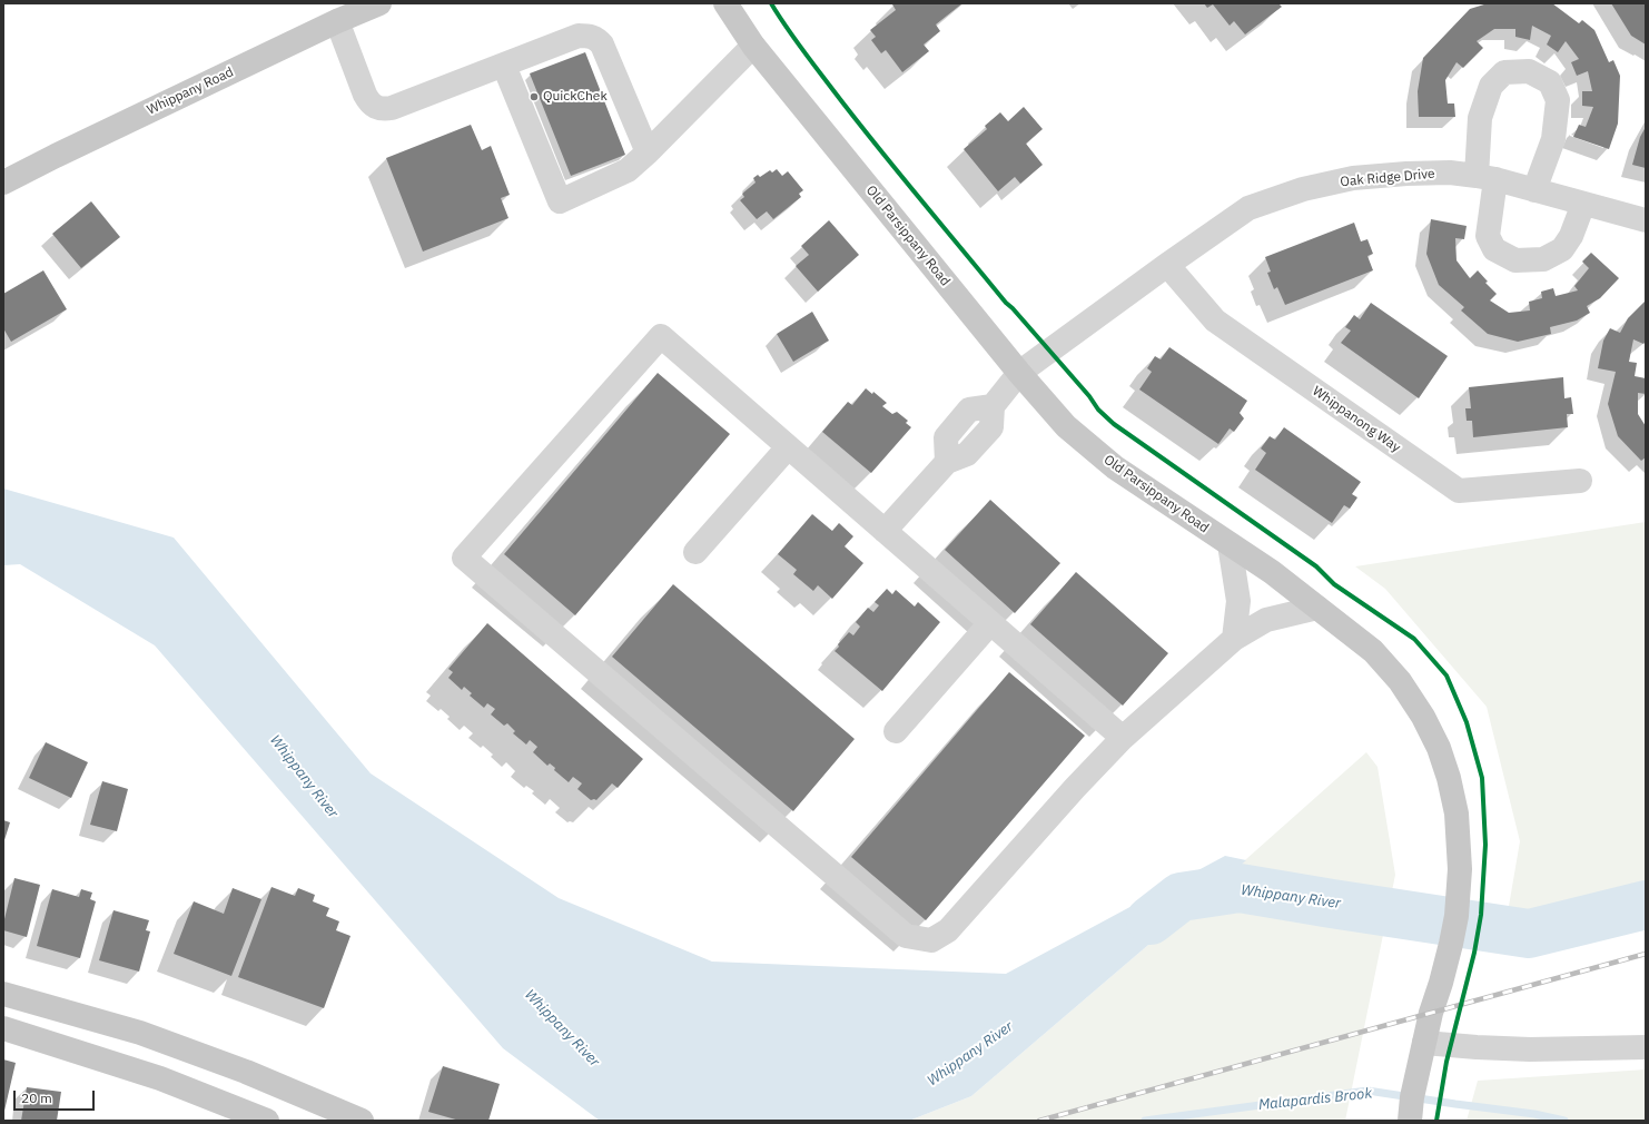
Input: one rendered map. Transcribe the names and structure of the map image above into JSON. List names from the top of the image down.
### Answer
{
  "streets": {
    "main road": ["Whippany Road", "Old Parsippany Road"],
    "lane": ["Oak Ridge Drive", "Whippanong Way"]
  },
  "crossings": [
    ["Oak Ridge Drive", "Old Parsippany Road"],
    ["Oak Ridge Drive", "Whippanong Way"]
  ],
  "water": ["Whippany River", "Malapardis Brook"],
  "places": ["QuickChek"],
  "scale_bar": "20 m"
}
